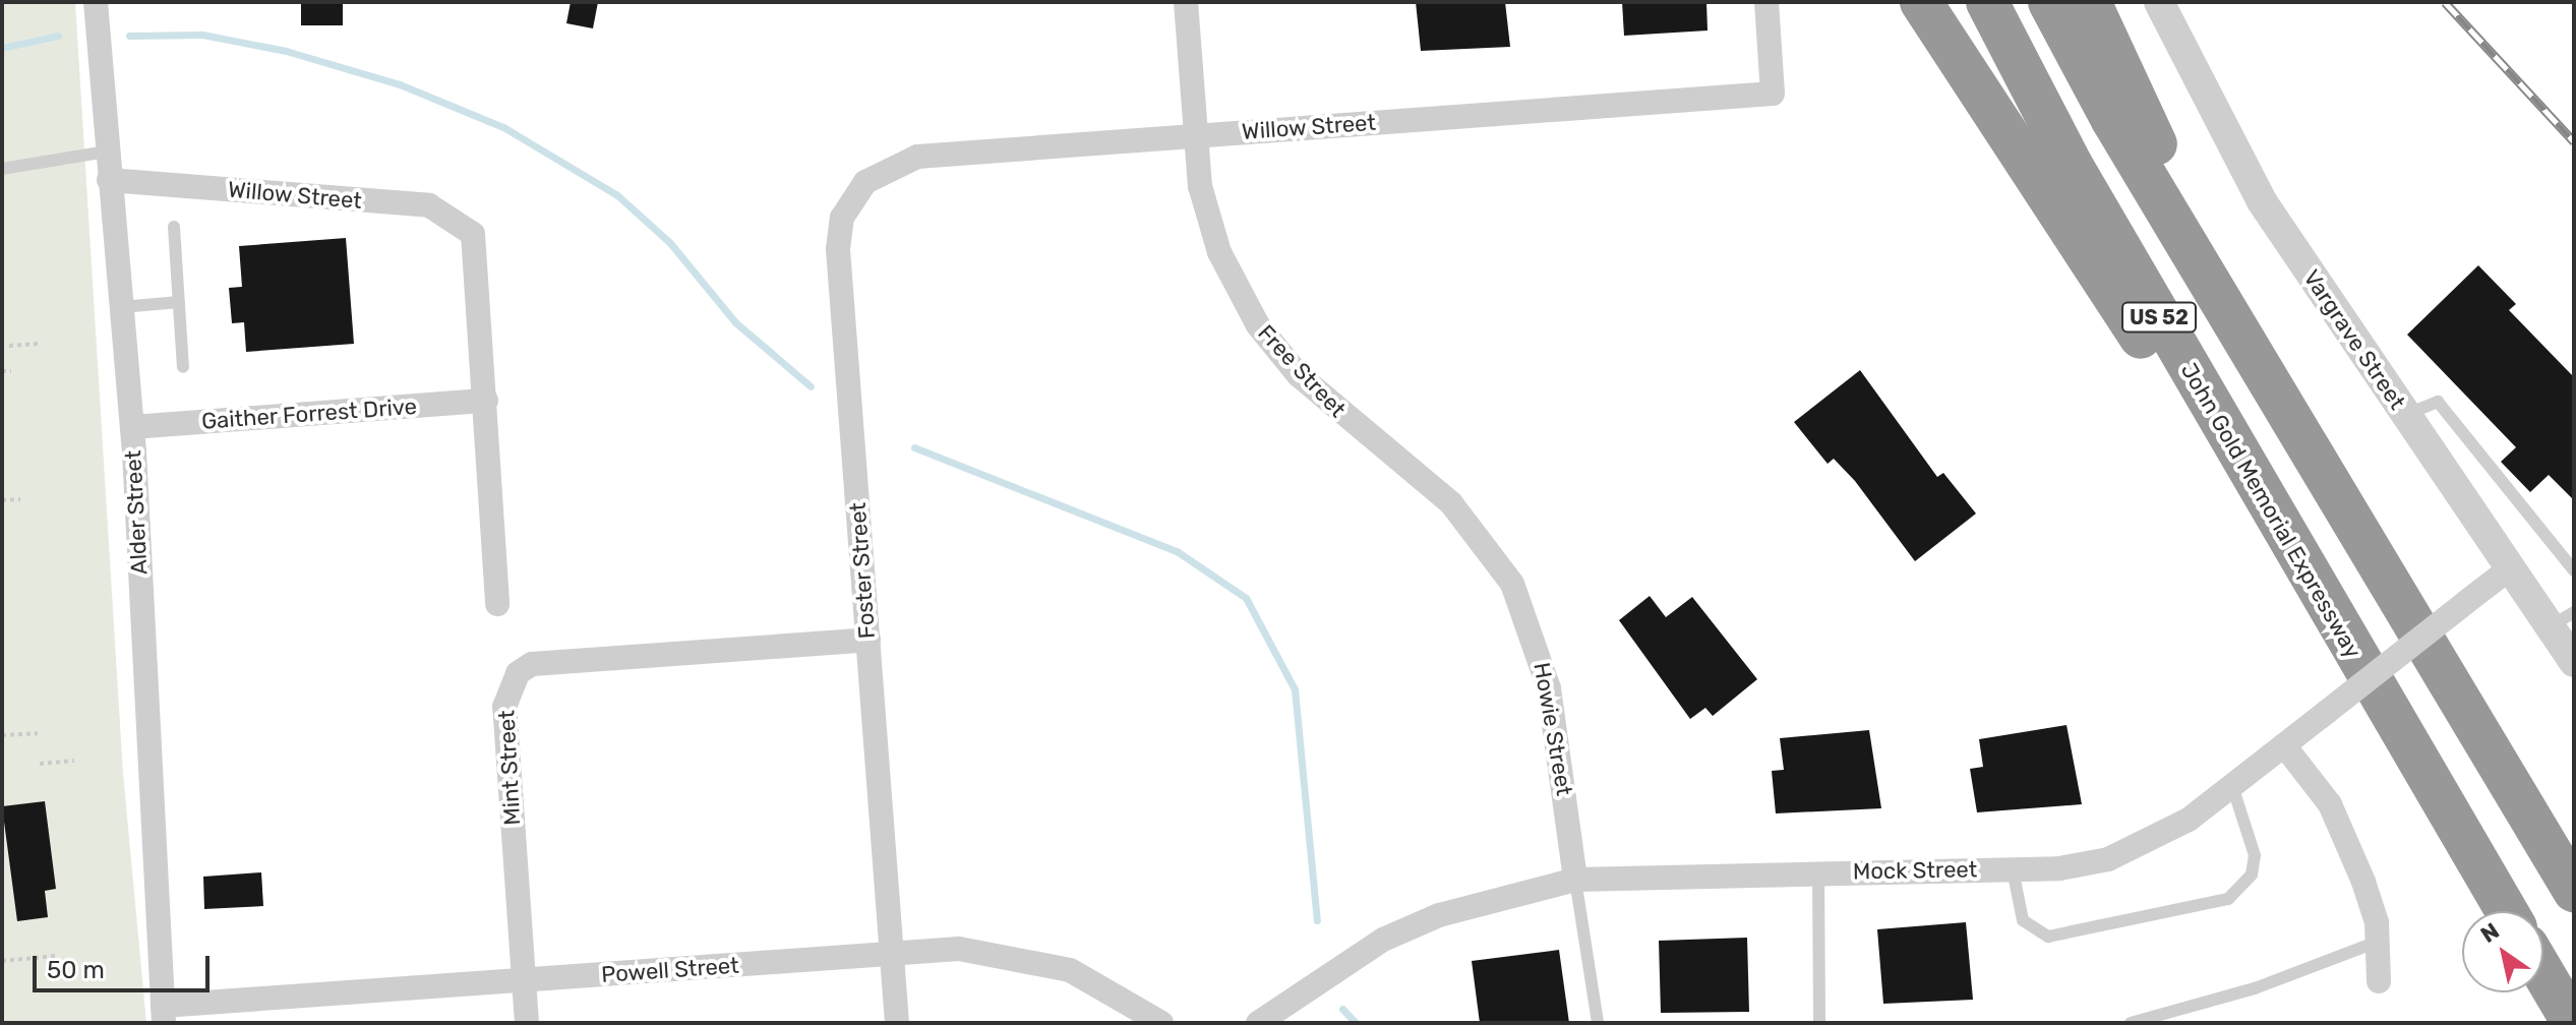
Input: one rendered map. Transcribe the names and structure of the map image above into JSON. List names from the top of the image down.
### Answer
{
  "streets": {
    "highway": ["US 52", "John Gold Memorial Expressway"],
    "street": [
      "Willow Street",
      "Vargrave Street",
      "Free Street",
      "Gaither Forrest Drive",
      "Alder Street",
      "Foster Street",
      "Howie Street",
      "Mint Street",
      "Mock Street",
      "Powell Street"
    ]
  },
  "crossings": [
    ["Willow Street", "Free Street"],
    ["Willow Street", "Gaither Forrest Drive"],
    ["Willow Street", "Alder Street"],
    ["Willow Street", "Foster Street"],
    ["Vargrave Street", "Mock Street"],
    ["Free Street", "Howie Street"],
    ["Gaither Forrest Drive", "Alder Street"],
    ["Alder Street", "Powell Street"],
    ["Foster Street", "Mint Street"],
    ["Foster Street", "Powell Street"],
    ["Howie Street", "Mock Street"],
    ["Mint Street", "Powell Street"]
  ],
  "scale_bar": "50 m",
  "north": "top left"
}
